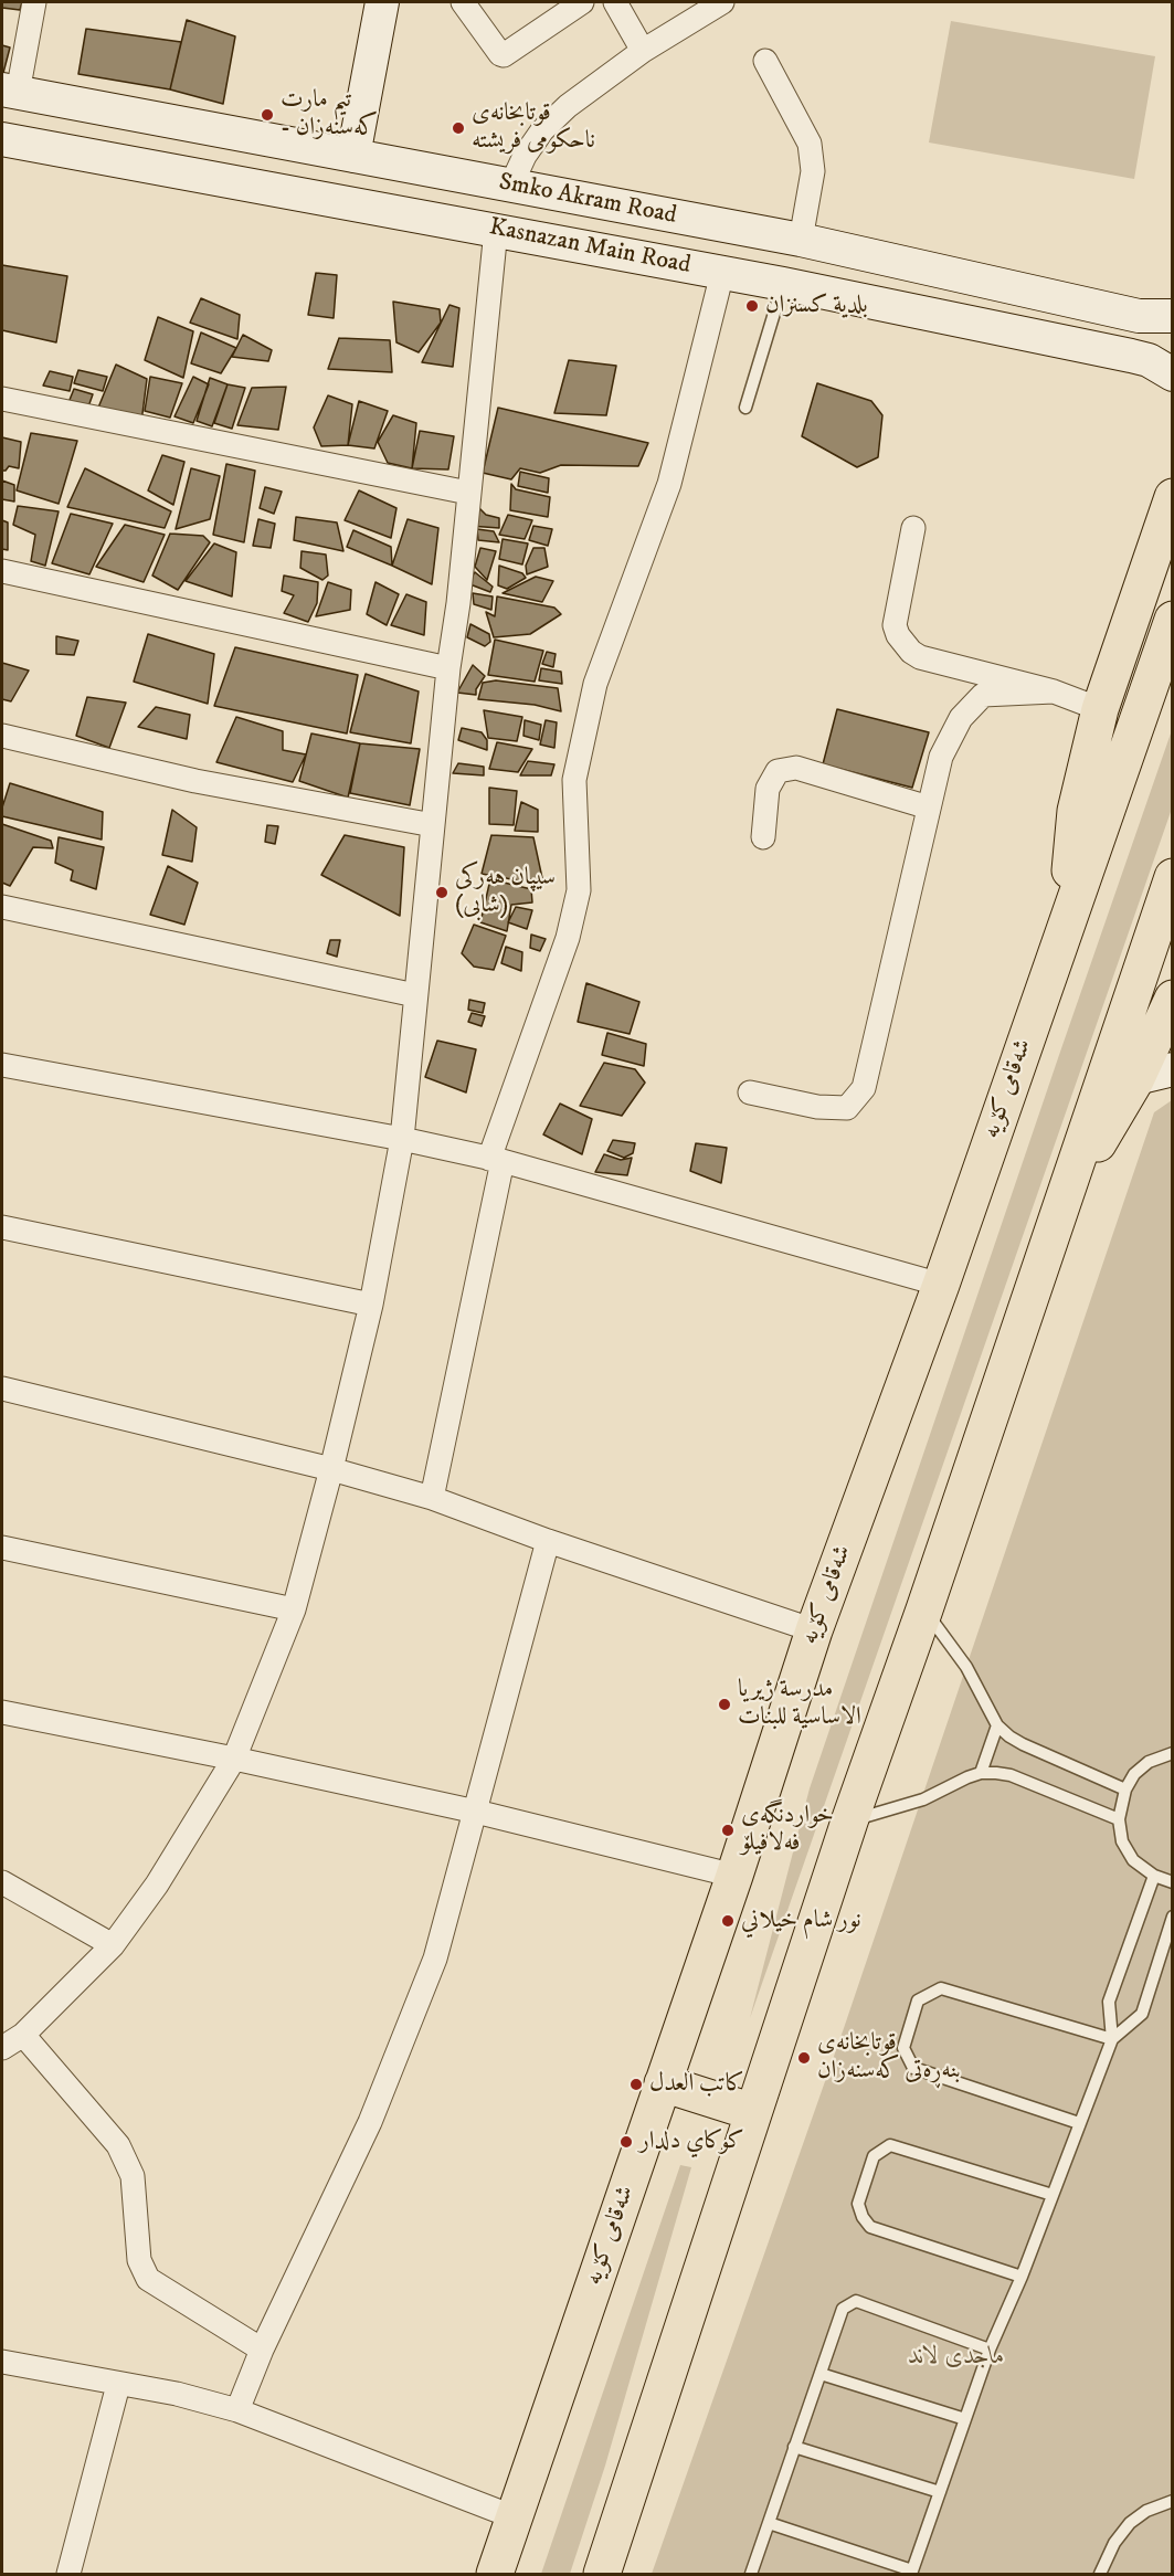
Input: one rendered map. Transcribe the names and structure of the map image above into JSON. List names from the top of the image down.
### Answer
{
  "streets": {
    "highway": ["شەقامی کۆیە"],
    "street": ["Smko Akram Road", "Kasnazan Main Road"]
  },
  "parks": ["ماجدی لاند"],
  "places": [
    "تیم مارت - کەسنەزان",
    "قوتابخانەی ناحکومی فریشتە",
    "بلدية كسنزان",
    "سیپان هەرکی (شابی)",
    "مدرسة ژيريا الاساسية للبنات",
    "خواردنگەی فەلافیلۆ",
    "نور شام خيلاني",
    "قوتابخانەی بنەڕەتی کەسنەزان",
    "كاتب العدل",
    "كوكاي دلدار"
  ]
}
